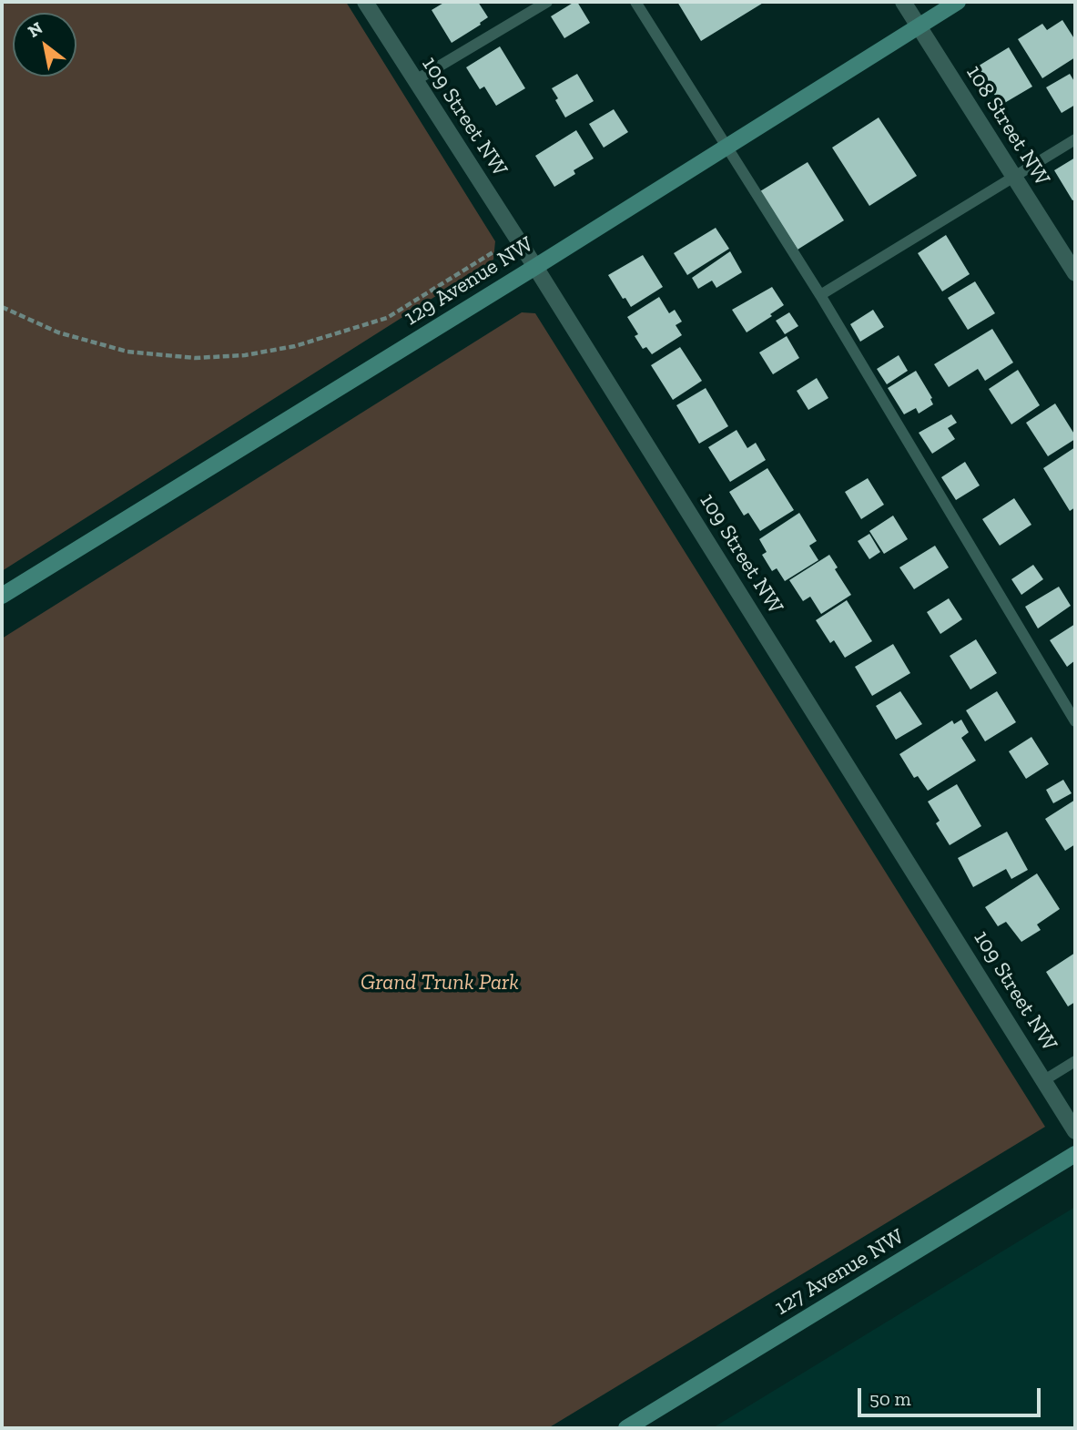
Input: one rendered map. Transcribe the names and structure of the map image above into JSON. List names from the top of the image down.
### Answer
{
  "streets": {
    "street": [
      "109 Street NW",
      "108 Street NW",
      "129 Avenue NW",
      "127 Avenue NW"
    ]
  },
  "crossings": [
    ["109 Street NW", "129 Avenue NW"],
    ["108 Street NW", "129 Avenue NW"]
  ],
  "parks": ["Grand Trunk Park"],
  "scale_bar": "50 m",
  "north": "top left"
}
